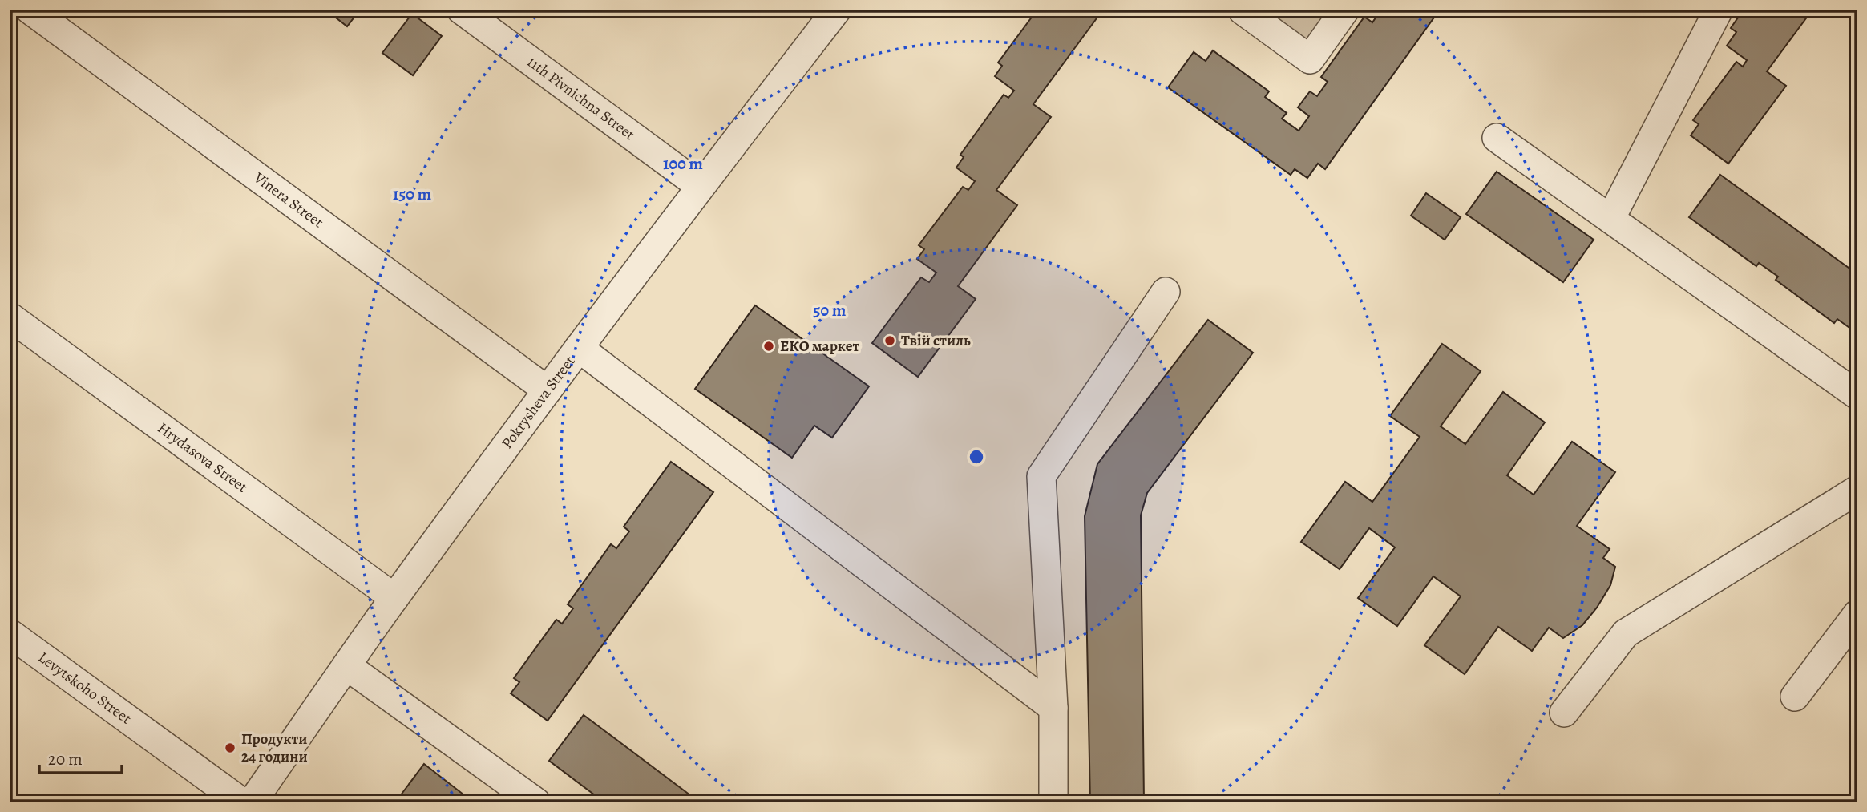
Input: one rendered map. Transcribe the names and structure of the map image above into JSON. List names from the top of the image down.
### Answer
{
  "streets": {
    "street": [
      "11th Pivnichna Street",
      "Vinera Street",
      "Pokrysheva Street",
      "Hrydasova Street",
      "Levytskoho Street"
    ]
  },
  "crossings": [
    ["11th Pivnichna Street", "Pokrysheva Street"],
    ["Vinera Street", "Pokrysheva Street"],
    ["Pokrysheva Street", "Hrydasova Street"]
  ],
  "places": ["Твій стиль", "ЕКО маркет", "Продукти 24 години"],
  "scale_bar": "20 m",
  "rings": ["100 m", "150 m", "50 m"]
}
